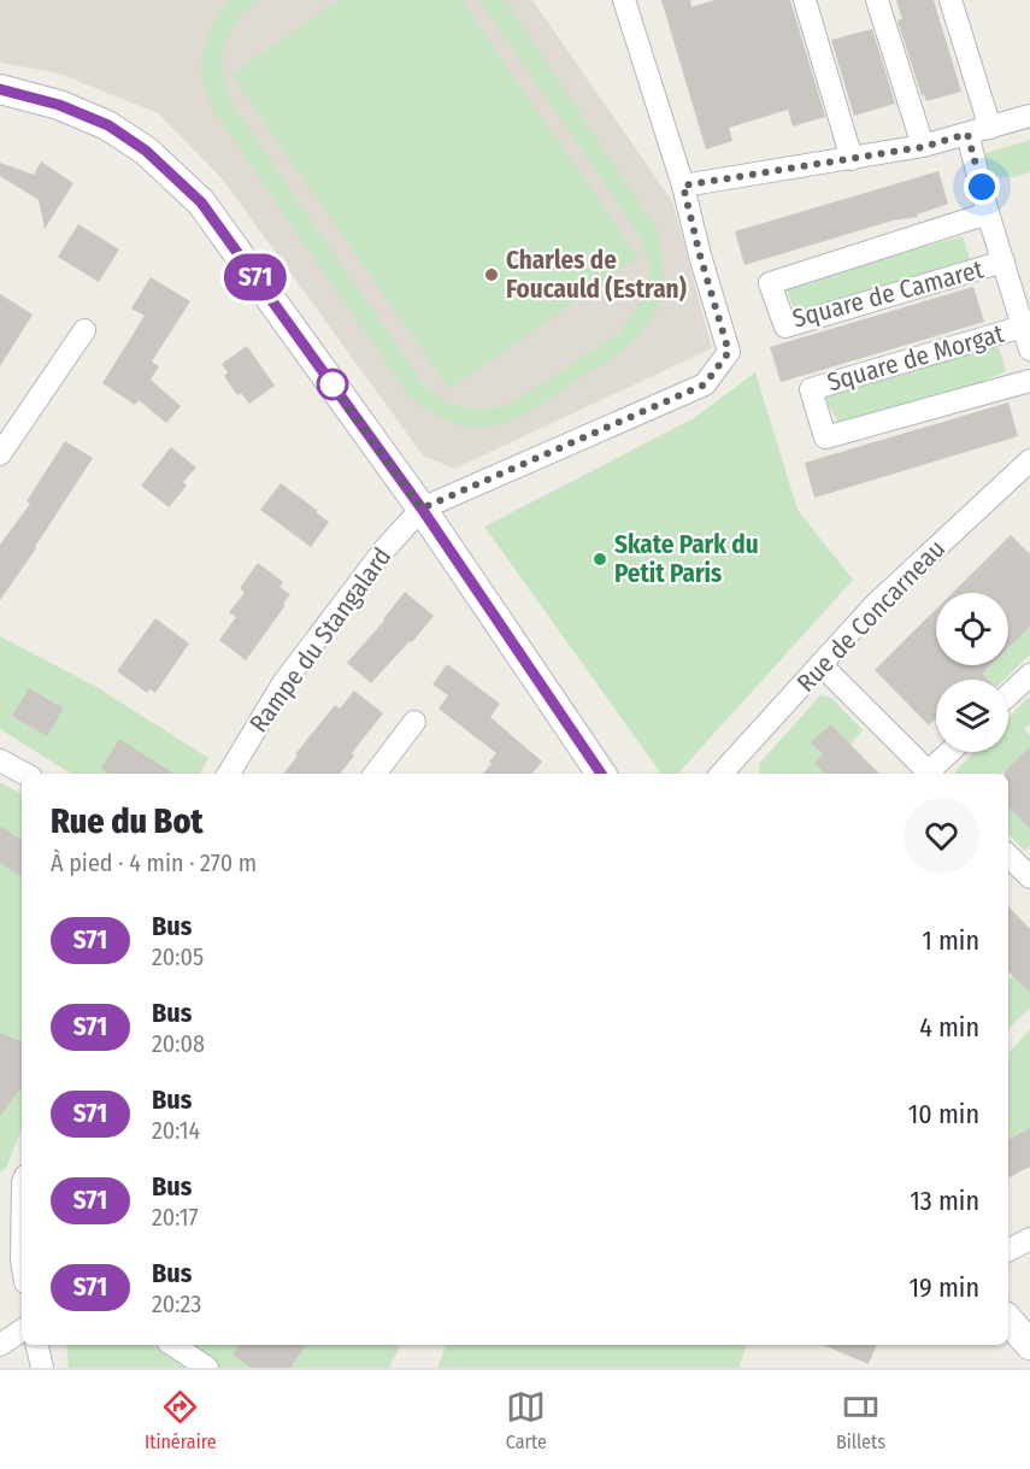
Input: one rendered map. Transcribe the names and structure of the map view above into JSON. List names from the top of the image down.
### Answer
{
  "streets": {
    "street": [
      "Square de Camaret",
      "Square de Morgat",
      "Rue de Concarneau",
      "Rampe du Stangalard"
    ]
  },
  "places": ["Charles de Foucauld (Estran)", "Skate Park du Petit Paris"],
  "lines": ["bus line S71"],
  "page": {
    "on_map": "S71",
    "heading": ["Rue du Bot", "À pied · 4 min · 270 m"],
    "list": [
      {
        "mark": "S71",
        "name": "Bus",
        "note": "20:05",
        "value": "1 min"
      },
      {
        "mark": "S71",
        "name": "Bus",
        "note": "20:08",
        "value": "4 min"
      },
      {
        "mark": "S71",
        "name": "Bus",
        "note": "20:14",
        "value": "10 min"
      },
      {
        "mark": "S71",
        "name": "Bus",
        "note": "20:17",
        "value": "13 min"
      },
      {
        "mark": "S71",
        "name": "Bus",
        "note": "20:23",
        "value": "19 min"
      }
    ],
    "tabs": ["Itinéraire", "Carte", "Billets"]
  }
}
